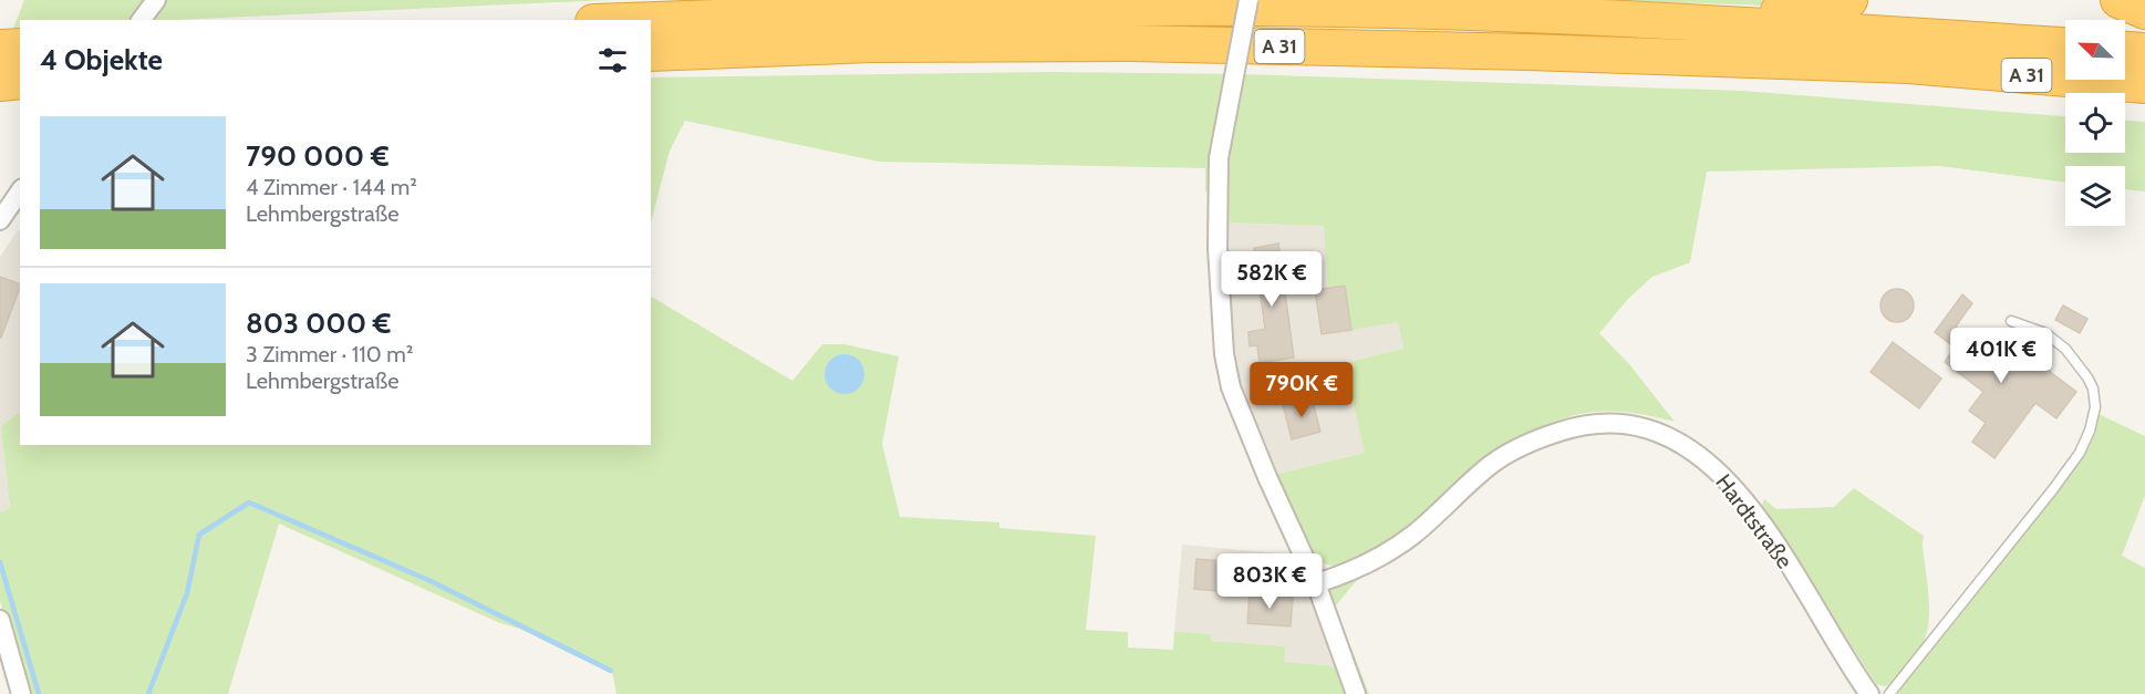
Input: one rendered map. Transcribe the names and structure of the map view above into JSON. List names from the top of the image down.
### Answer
{
  "streets": {
    "highway": ["A 31"],
    "street": ["Hardtstraße"]
  },
  "north": "top left",
  "page": {
    "heading": "4 Objekte",
    "list": [
      {
        "name": "790 000 €",
        "note": "4 Zimmer · 144 m² · Lehmbergstraße"
      },
      {
        "name": "803 000 €",
        "note": "3 Zimmer · 110 m² · Lehmbergstraße"
      }
    ],
    "price": [
      "582K €",
      "401K €",
      "790K €",
      "803K €"
    ]
  }
}
